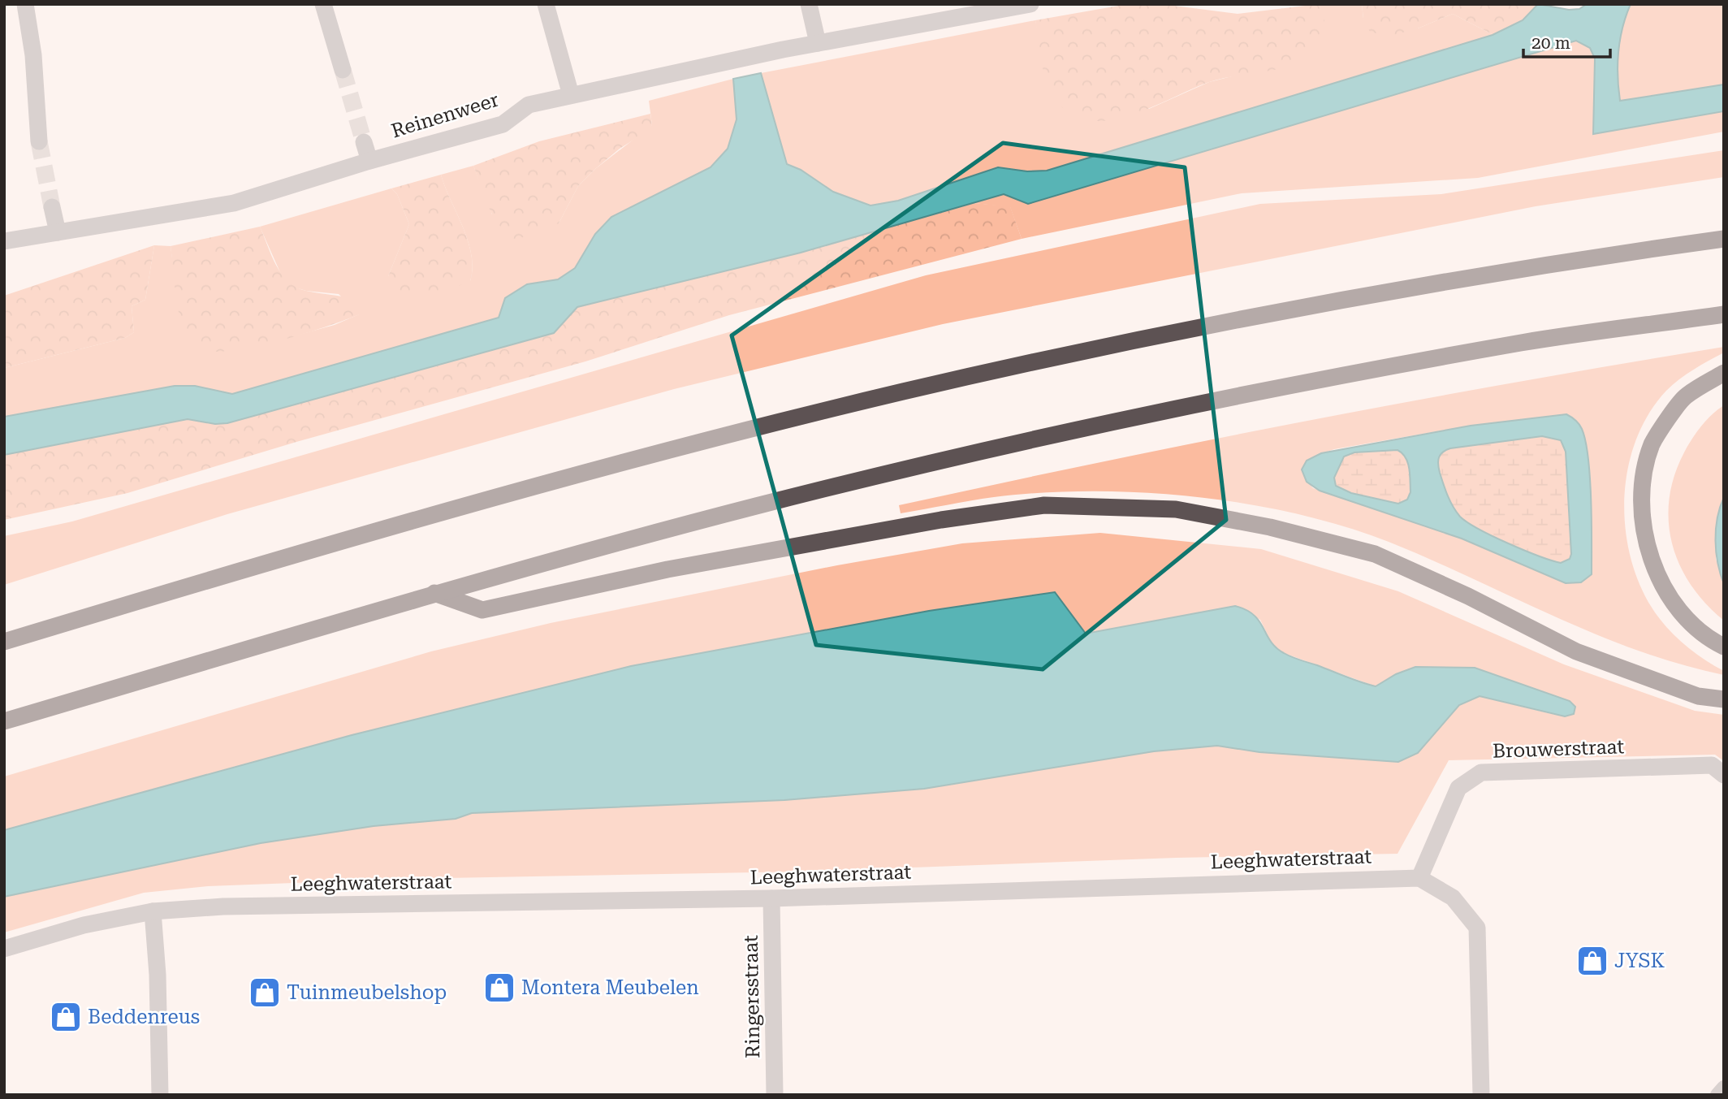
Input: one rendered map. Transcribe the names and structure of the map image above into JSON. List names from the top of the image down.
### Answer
{
  "streets": {
    "street": [
      "Reinenweer",
      "Brouwerstraat",
      "Leeghwaterstraat",
      "Ringersstraat"
    ]
  },
  "crossings": [
    ["Brouwerstraat", "Leeghwaterstraat"],
    ["Leeghwaterstraat", "Ringersstraat"]
  ],
  "places": {
    "shop": [
      "JYSK",
      "Montera Meubelen",
      "Tuinmeubelshop",
      "Beddenreus"
    ]
  },
  "scale_bar": "20 m"
}
